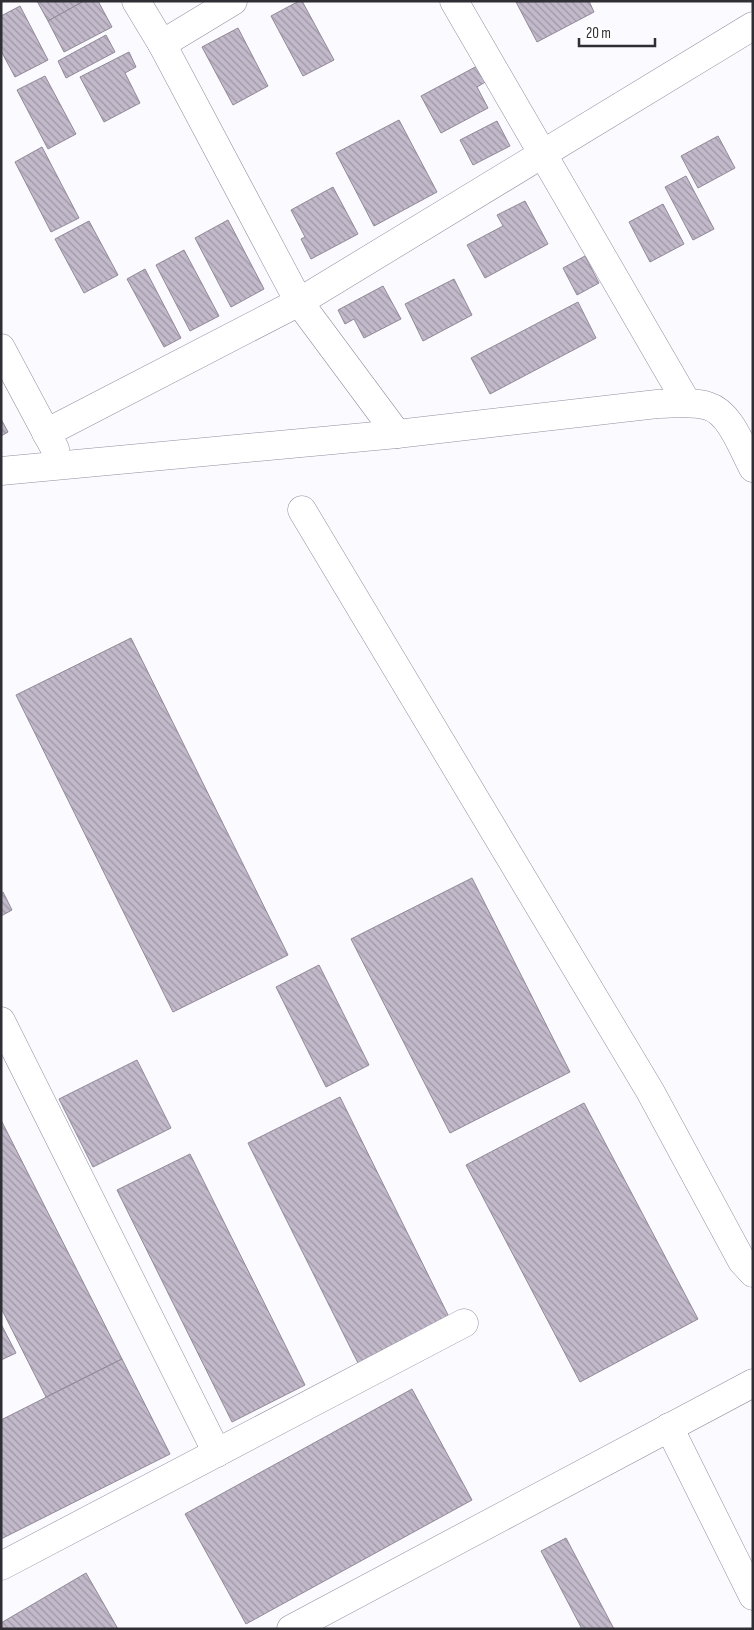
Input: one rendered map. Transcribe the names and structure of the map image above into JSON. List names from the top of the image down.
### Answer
{
  "scale_bar": "20 m"
}
